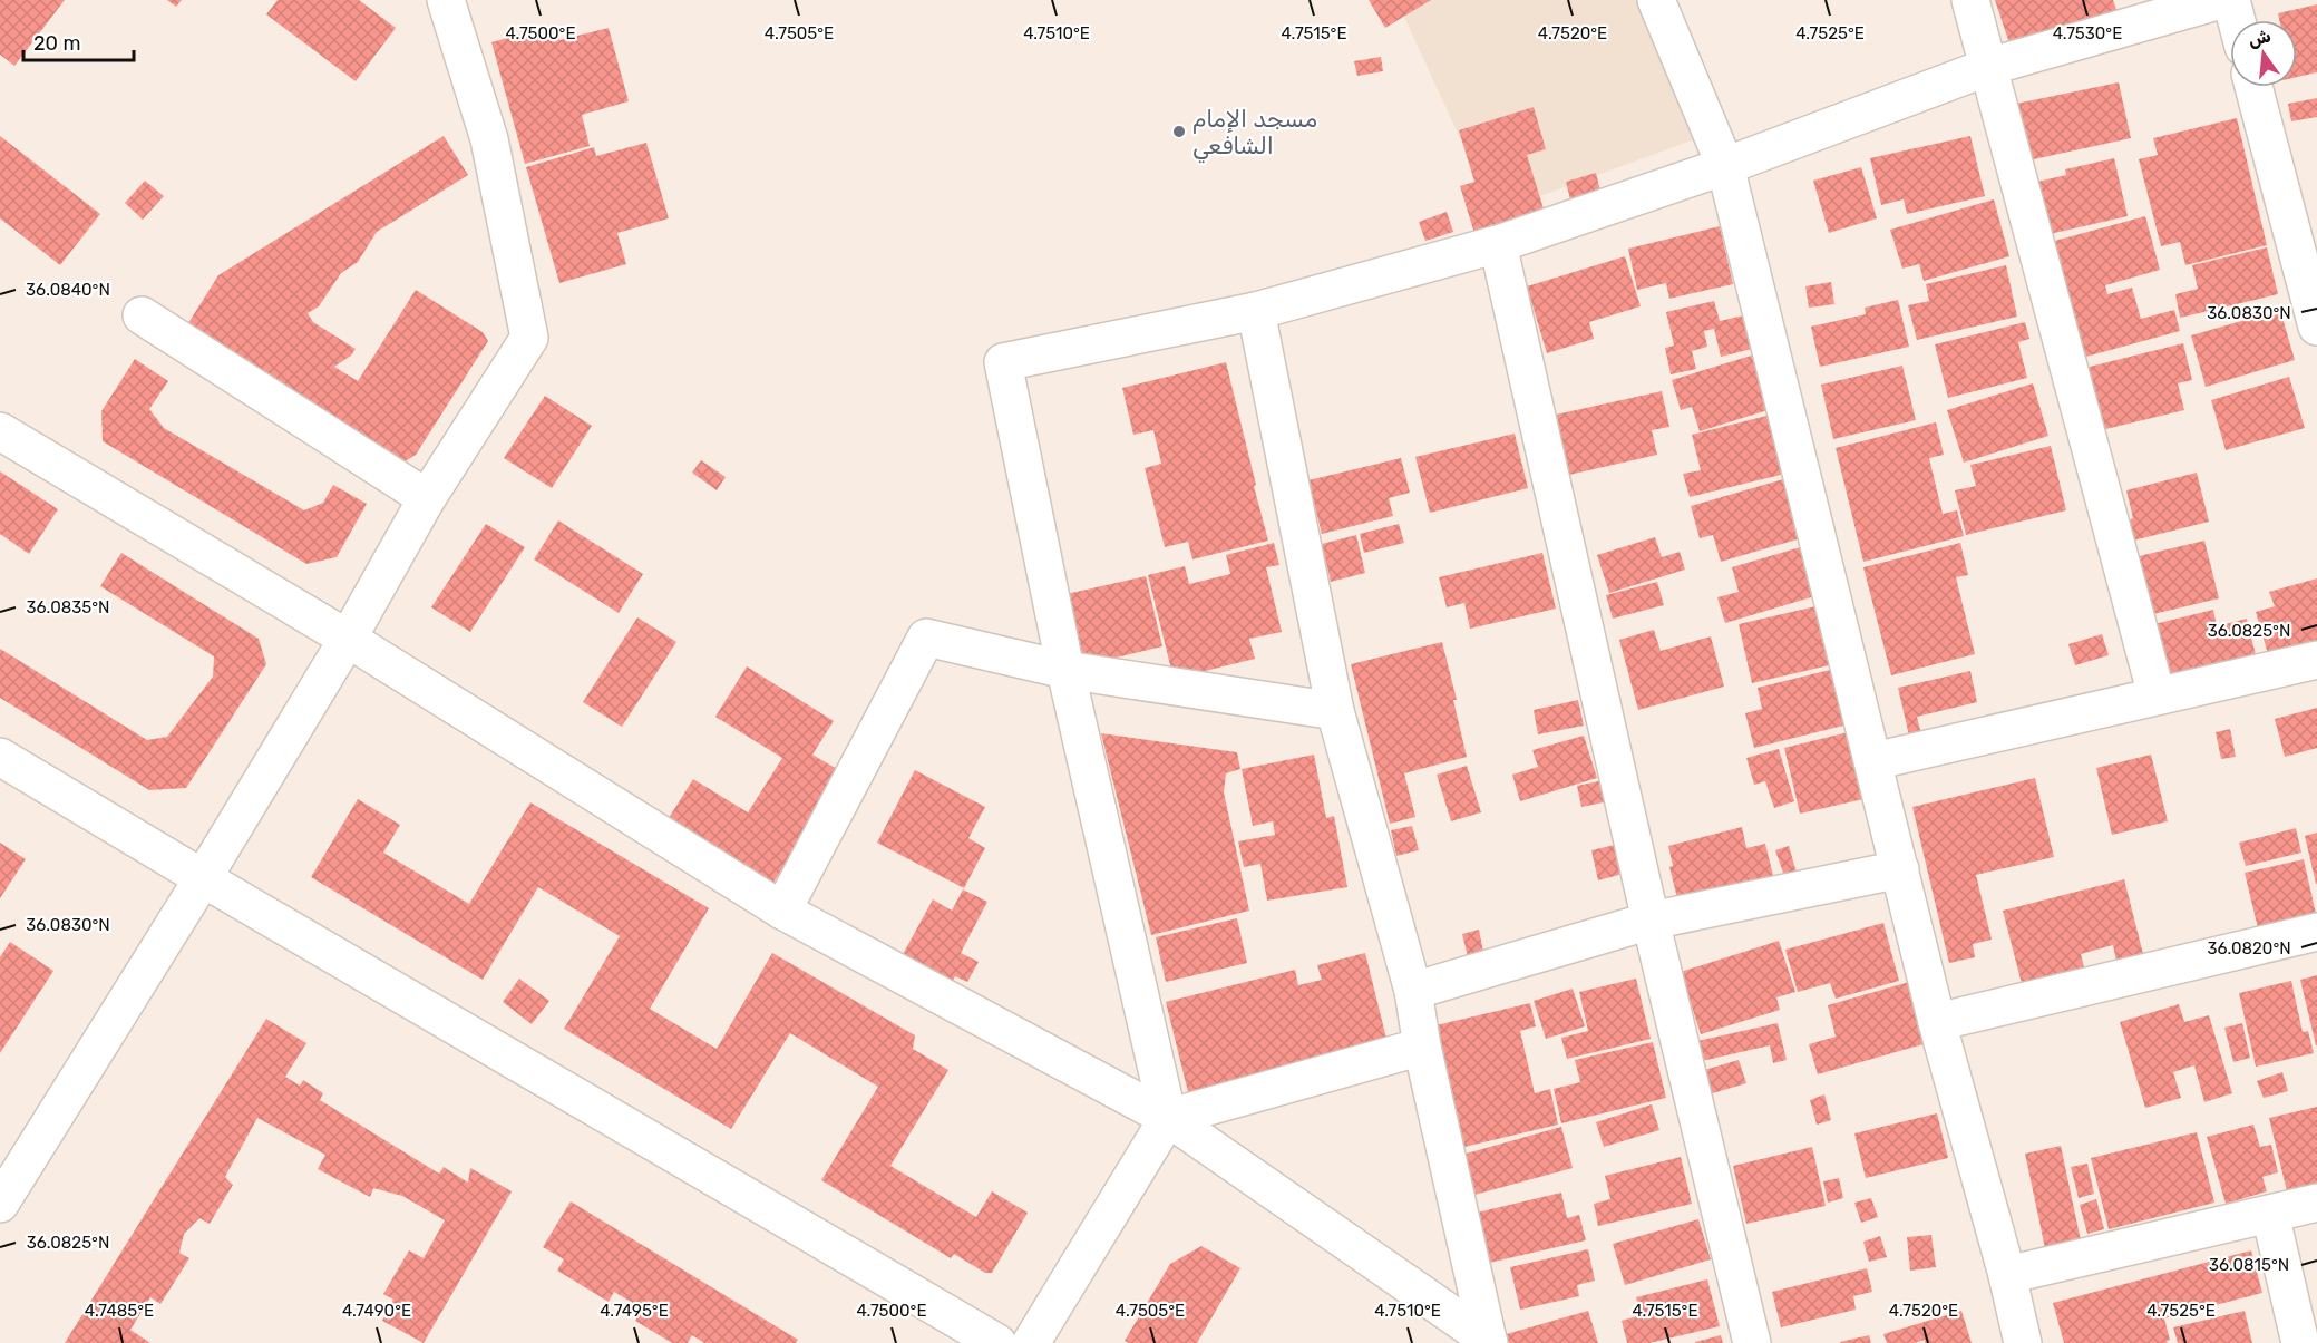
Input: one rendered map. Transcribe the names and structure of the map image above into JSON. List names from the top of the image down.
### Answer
{
  "places": ["مسجد الإمام الشافعي"],
  "scale_bar": "20 m",
  "north": "top",
  "coordinates": [
    "4.7500°E",
    "4.7505°E",
    "4.7510°E",
    "4.7515°E",
    "4.7520°E",
    "4.7525°E",
    "4.7530°E",
    "36.0840°N",
    "36.0830°N",
    "36.0835°N",
    "36.0825°N",
    "36.0820°N",
    "36.0815°N",
    "4.7485°E",
    "4.7490°E",
    "4.7495°E"
  ]
}
